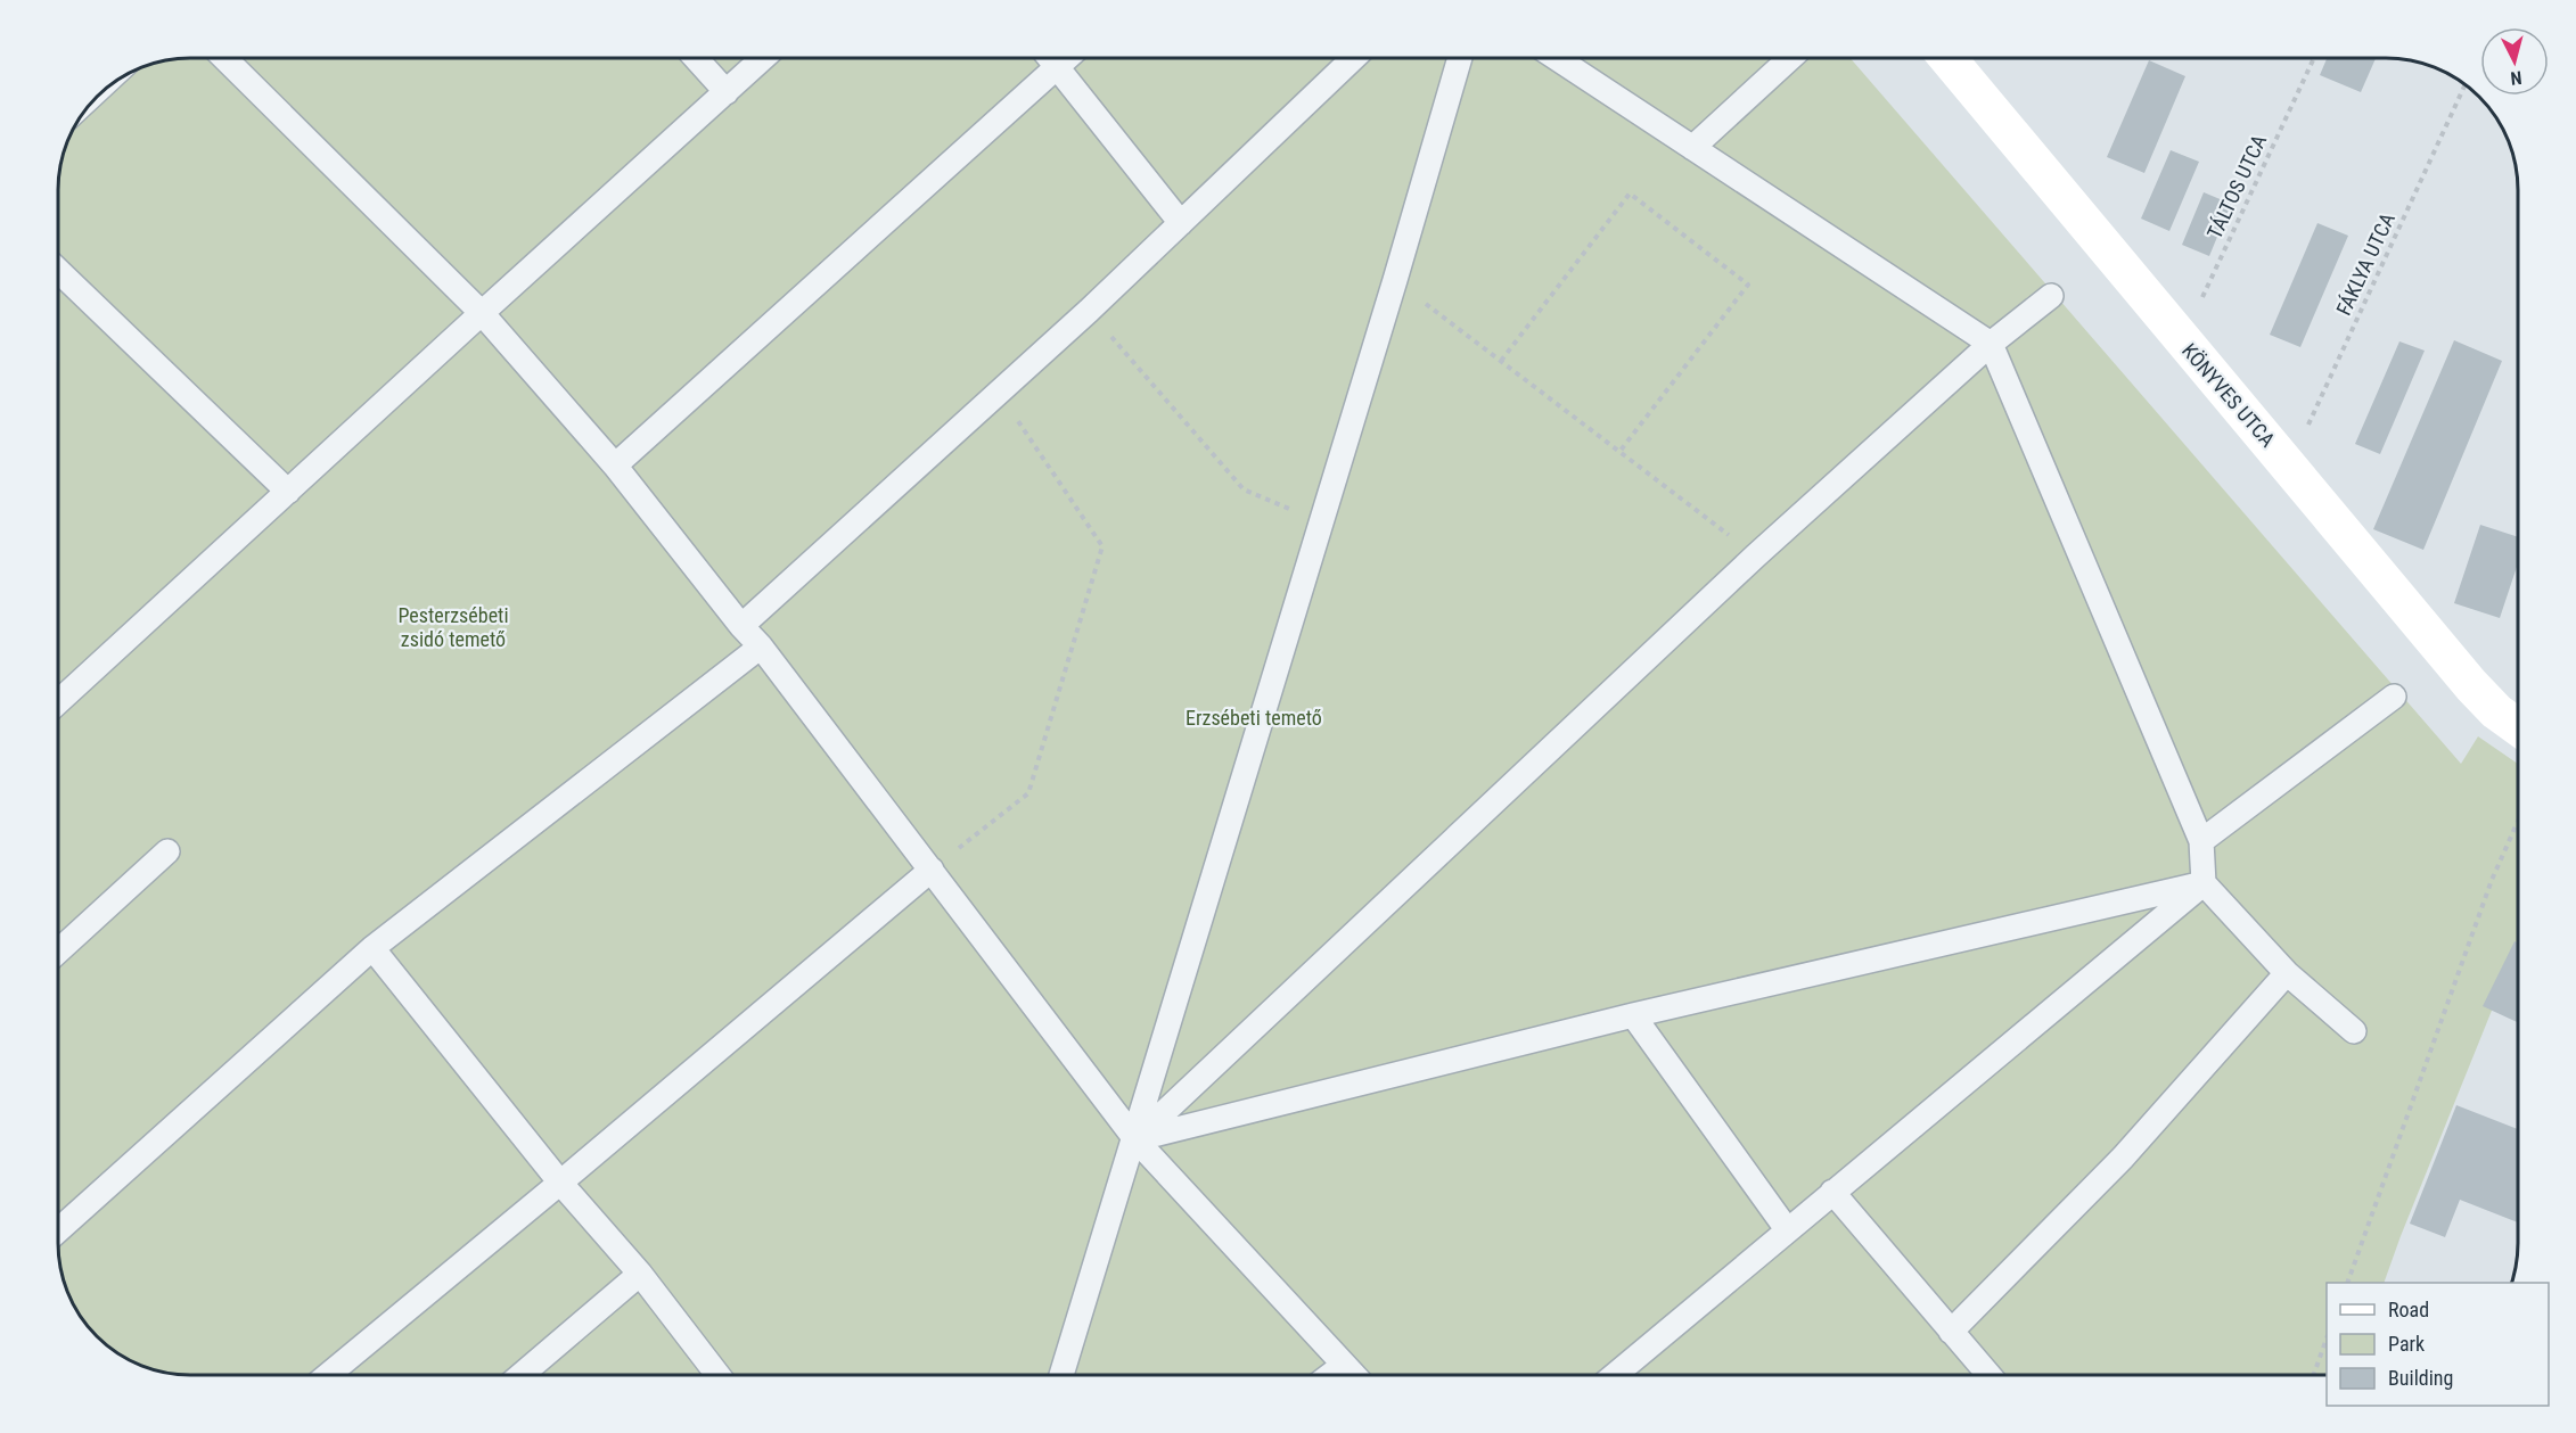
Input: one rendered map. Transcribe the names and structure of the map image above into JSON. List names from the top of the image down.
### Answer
{
  "streets": {
    "street": ["KÖNYVES UTCA"],
    "path": ["TÁLTOS UTCA", "FÁKLYA UTCA"]
  },
  "crossings": [
    ["TÁLTOS UTCA", "KÖNYVES UTCA"],
    ["FÁKLYA UTCA", "KÖNYVES UTCA"]
  ],
  "parks": ["Pesterzsébeti zsidó temető", "Erzsébeti temető"],
  "legend": ["Road", "Park", "Building"],
  "north": "bottom"
}
